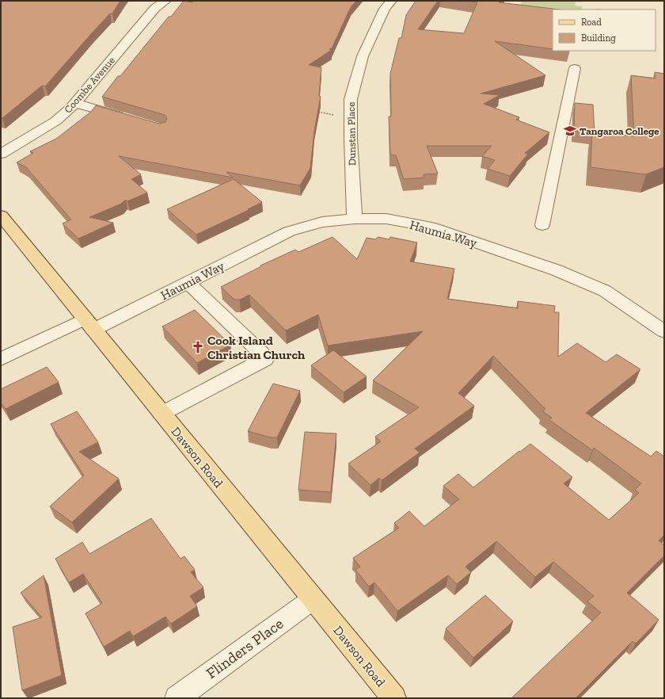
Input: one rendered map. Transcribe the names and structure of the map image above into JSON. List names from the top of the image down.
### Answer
{
  "streets": {
    "main road": ["Dawson Road"],
    "street": [
      "Coombe Avenue",
      "Dunstan Place",
      "Haumia Way",
      "Flinders Place"
    ]
  },
  "crossings": [
    ["Dunstan Place", "Haumia Way"],
    ["Haumia Way", "Dawson Road"],
    ["Dawson Road", "Flinders Place"]
  ],
  "places": {
    "school or university": ["Tangaroa College"],
    "church": ["Cook Island Christian Church"]
  },
  "legend": ["Road", "Building"]
}
